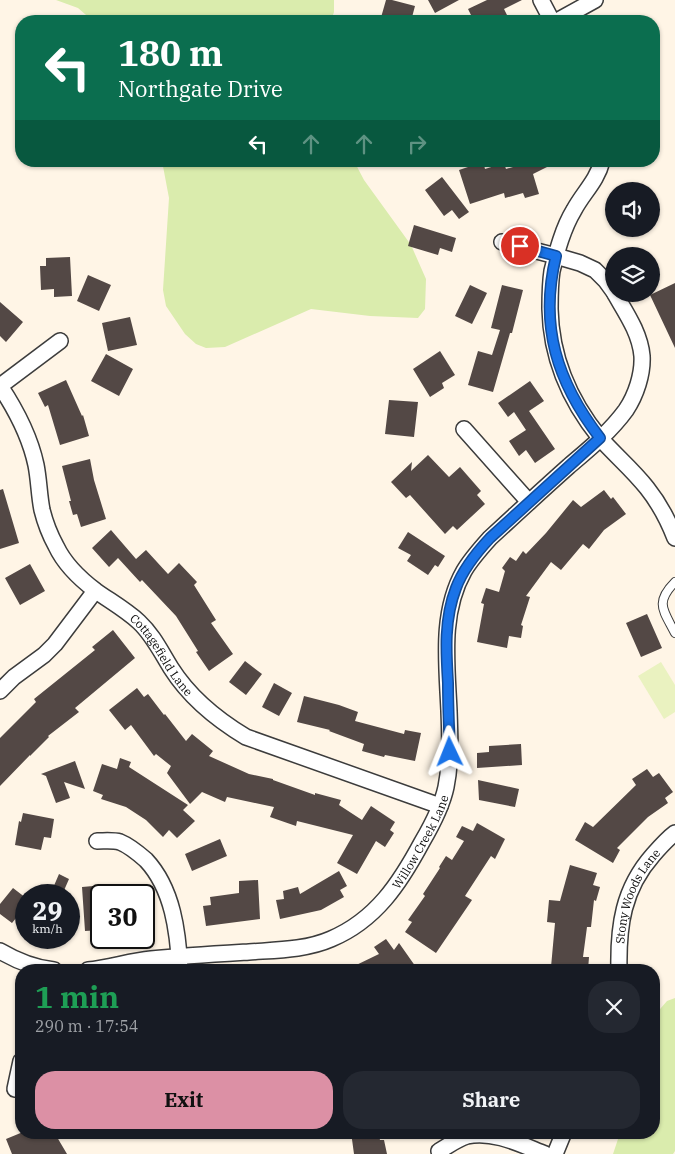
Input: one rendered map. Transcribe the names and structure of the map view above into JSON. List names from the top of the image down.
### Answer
{
  "streets": {
    "street": ["Cottagefield Lane", "Willow Creek Lane", "Stony Woods Lane"]
  },
  "crossings": [
    ["Cottagefield Lane", "Willow Creek Lane"]
  ],
  "page": {
    "turn": ["180 m", "Northgate Drive"],
    "speed": "29 km/h",
    "limit": "30",
    "heading": ["1 min", "290 m · 17:54"],
    "buttons": ["Exit", "Share"]
  }
}
